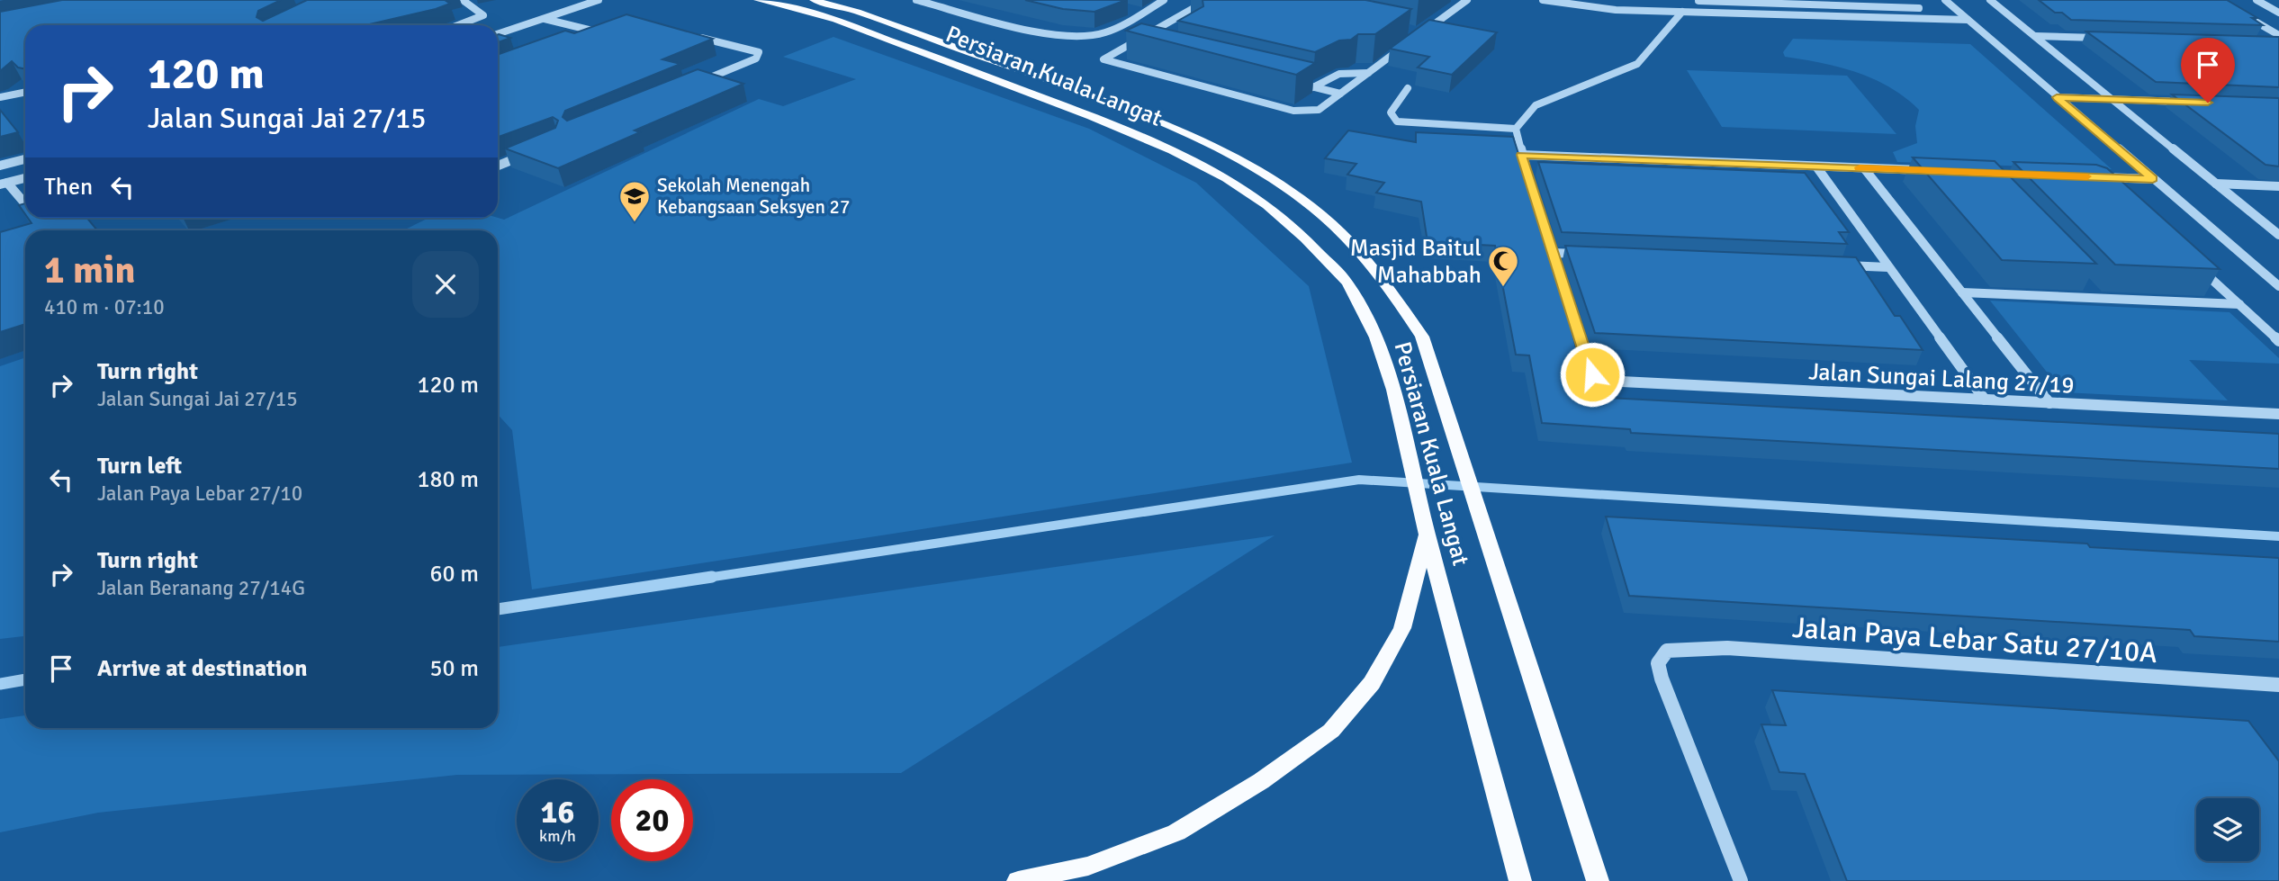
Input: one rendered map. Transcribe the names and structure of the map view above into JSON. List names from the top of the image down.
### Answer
{
  "streets": {
    "main road": ["Persiaran Kuala Langat"],
    "street": ["Jalan Sungai Lalang 27/19", "Jalan Paya Lebar Satu 27/10A"]
  },
  "places": {
    "school or university": ["Sekolah Menengah Kebangsaan Seksyen 27"],
    "mosque": ["Masjid Baitul Mahabbah"]
  },
  "page": {
    "turn": ["120 m", "Jalan Sungai Jai 27/15"],
    "then": "Then",
    "heading": ["1 min", "410 m · 07:10"],
    "list": [
      {
        "name": "Turn right",
        "note": "Jalan Sungai Jai 27/15",
        "value": "120 m"
      },
      {
        "name": "Turn left",
        "note": "Jalan Paya Lebar 27/10",
        "value": "180 m"
      },
      {
        "name": "Turn right",
        "note": "Jalan Beranang 27/14G",
        "value": "60 m"
      },
      {
        "name": "Arrive at destination",
        "value": "50 m"
      }
    ],
    "speed": "16 km/h",
    "limit": "20"
  }
}
